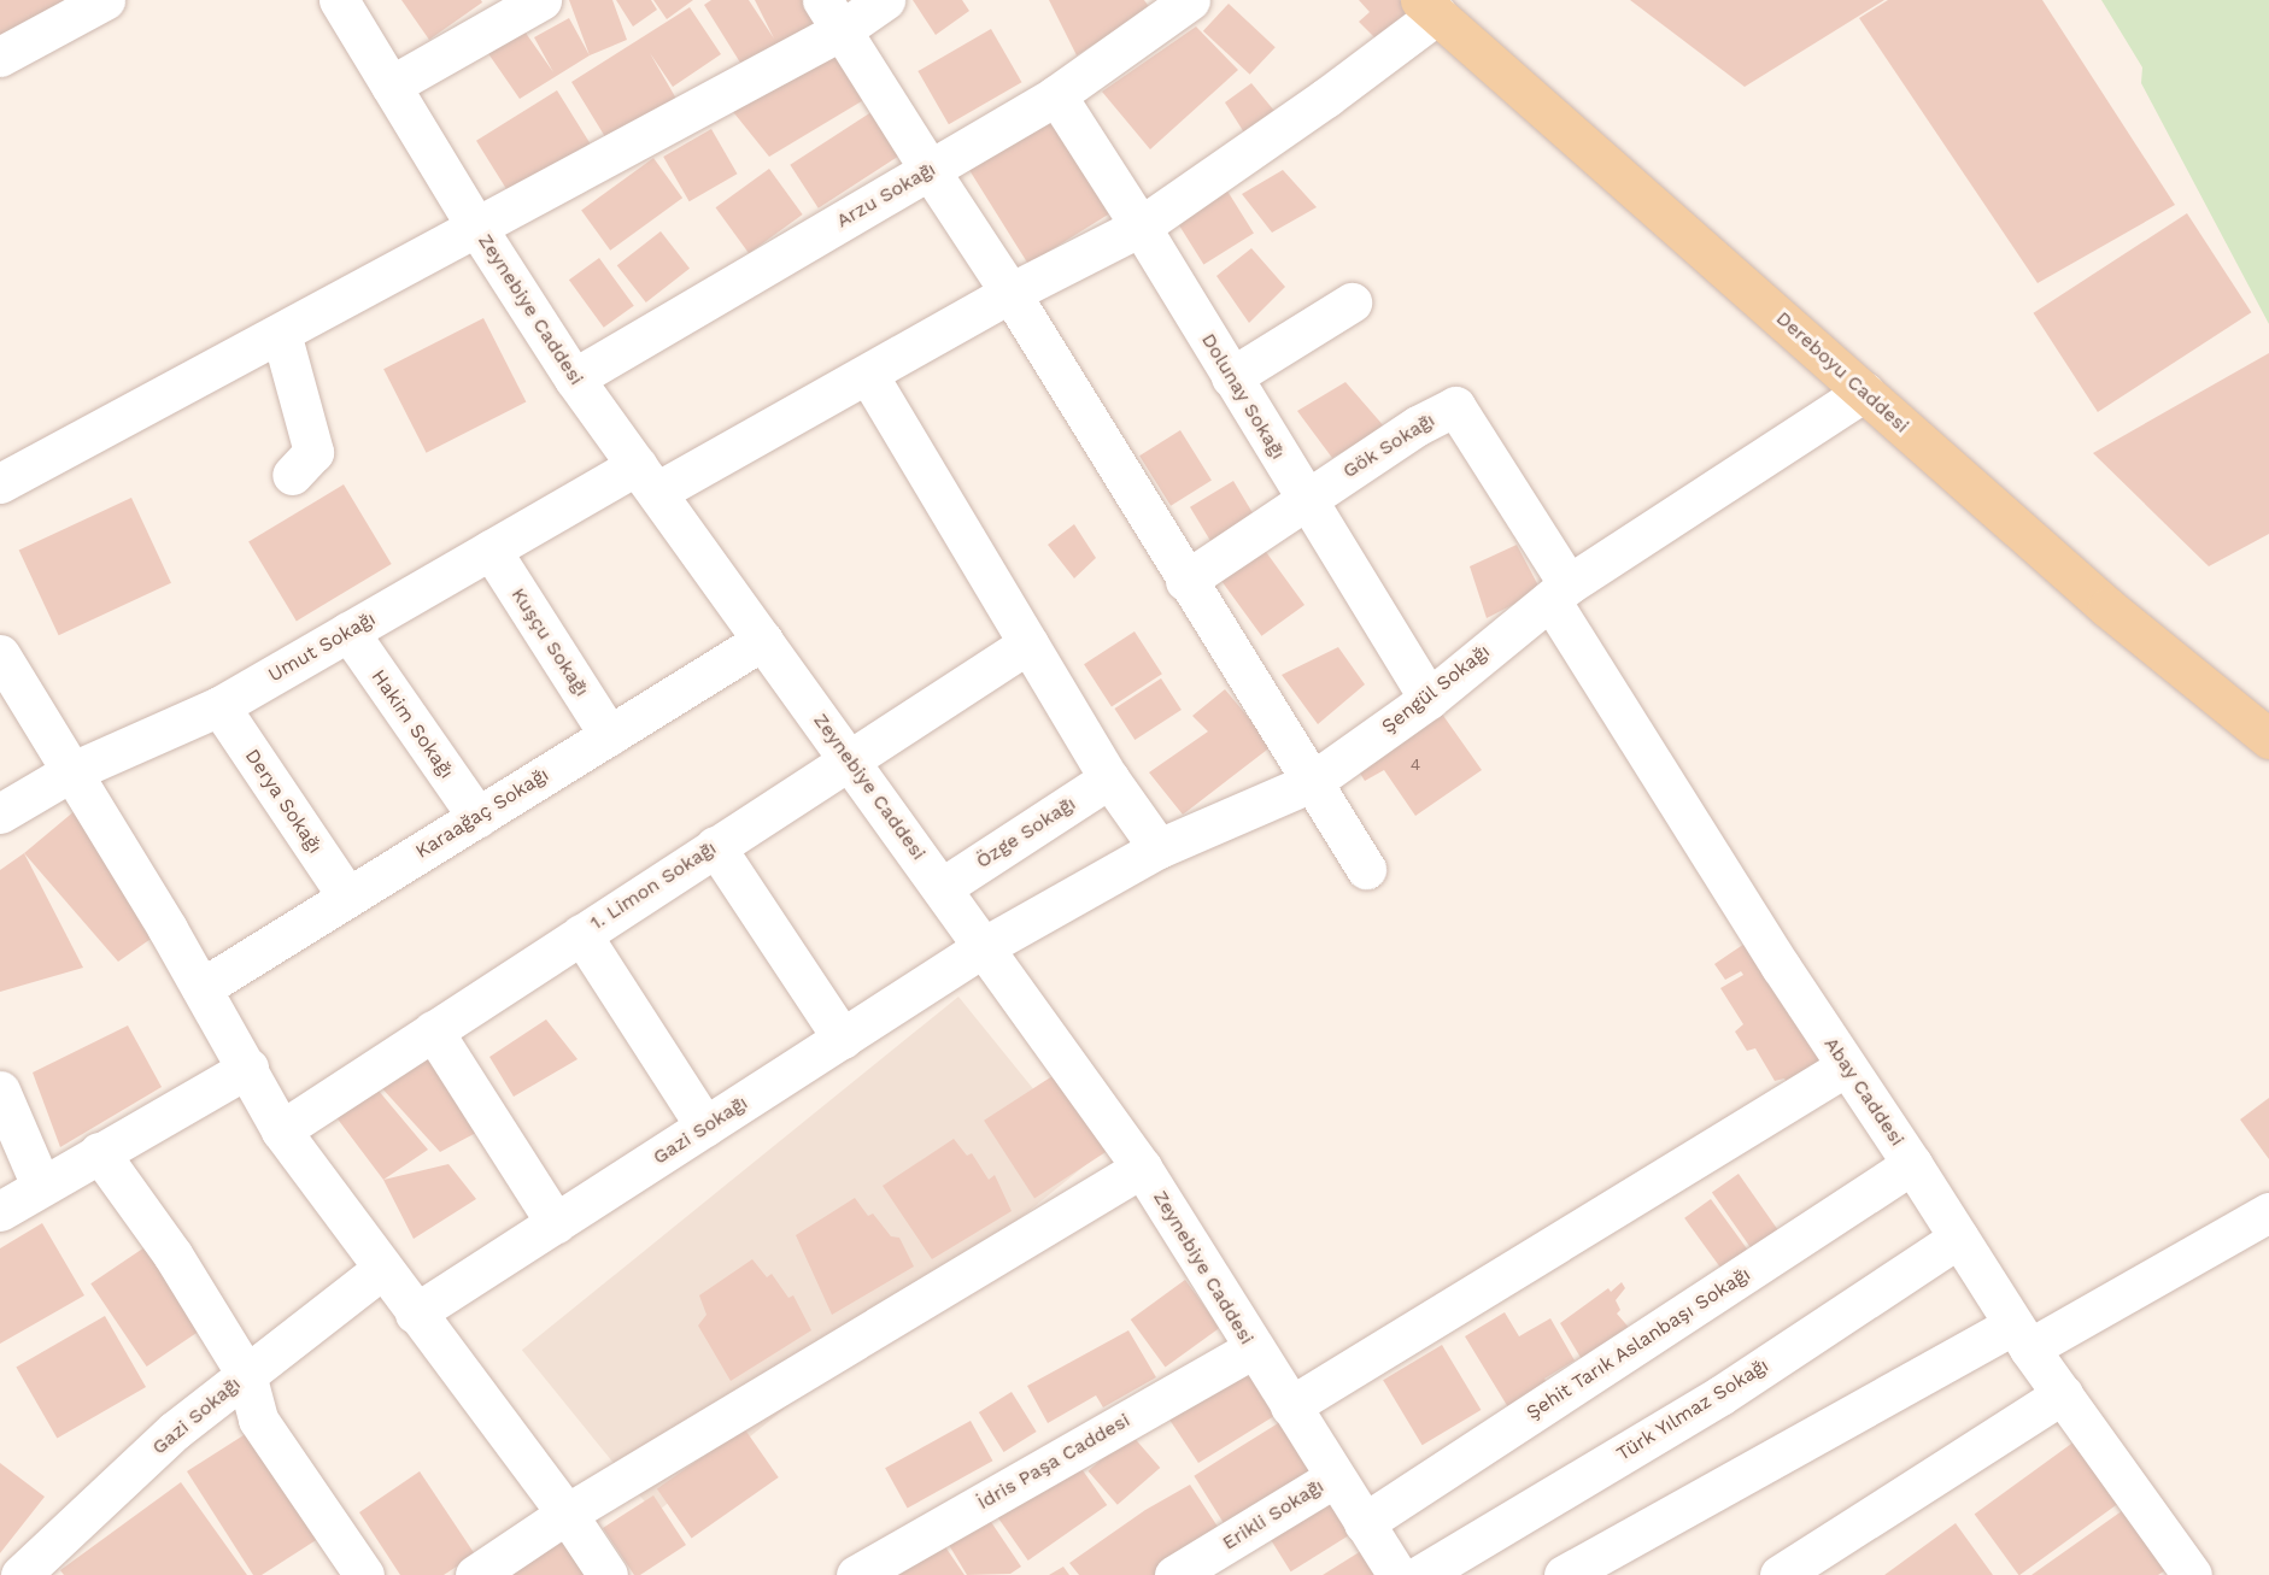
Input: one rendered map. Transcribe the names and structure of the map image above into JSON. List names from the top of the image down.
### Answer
{
  "streets": {
    "main road": ["Dereboyu Caddesi"],
    "street": [
      "Arzu Sokağı",
      "Zeynebiye Caddesi",
      "Dolunay Sokağı",
      "Gök Sokağı",
      "Kuşçu Sokağı",
      "Umut Sokağı",
      "Şengül Sokağı",
      "Hakim Sokağı",
      "Derya Sokağı",
      "Karaağaç Sokağı",
      "Özge Sokağı",
      "1. Limon Sokağı",
      "Abay Caddesi",
      "Gazi Sokağı",
      "Şehit Tarık Aslanbaşı Sokağı",
      "Türk Yılmaz Sokağı",
      "İdris Paşa Caddesi",
      "Erikli Sokağı"
    ]
  },
  "crossings": [
    ["Arzu Sokağı", "Zeynebiye Caddesi"],
    ["Arzu Sokağı", "Dolunay Sokağı"],
    ["Zeynebiye Caddesi", "Umut Sokağı"],
    ["Zeynebiye Caddesi", "Şengül Sokağı"],
    ["Zeynebiye Caddesi", "Karaağaç Sokağı"],
    ["Zeynebiye Caddesi", "Özge Sokağı"],
    ["Zeynebiye Caddesi", "1. Limon Sokağı"],
    ["Zeynebiye Caddesi", "Gazi Sokağı"],
    ["Zeynebiye Caddesi", "Şehit Tarık Aslanbaşı Sokağı"],
    ["Zeynebiye Caddesi", "İdris Paşa Caddesi"],
    ["Zeynebiye Caddesi", "Erikli Sokağı"],
    ["Dereboyu Caddesi", "Umut Sokağı"],
    ["Dereboyu Caddesi", "Şengül Sokağı"],
    ["Dolunay Sokağı", "Gök Sokağı"],
    ["Dolunay Sokağı", "Umut Sokağı"],
    ["Dolunay Sokağı", "Şengül Sokağı"],
    ["Gök Sokağı", "Şengül Sokağı"],
    ["Gök Sokağı", "Abay Caddesi"],
    ["Kuşçu Sokağı", "Umut Sokağı"],
    ["Kuşçu Sokağı", "Karaağaç Sokağı"],
    ["Umut Sokağı", "Hakim Sokağı"],
    ["Umut Sokağı", "Derya Sokağı"],
    ["Şengül Sokağı", "Abay Caddesi"],
    ["Şengül Sokağı", "Gazi Sokağı"],
    ["Hakim Sokağı", "Karaağaç Sokağı"],
    ["Derya Sokağı", "Karaağaç Sokağı"],
    ["Abay Caddesi", "Şehit Tarık Aslanbaşı Sokağı"],
    ["Abay Caddesi", "Türk Yılmaz Sokağı"]
  ],
  "house_numbers": ["4"]
}
